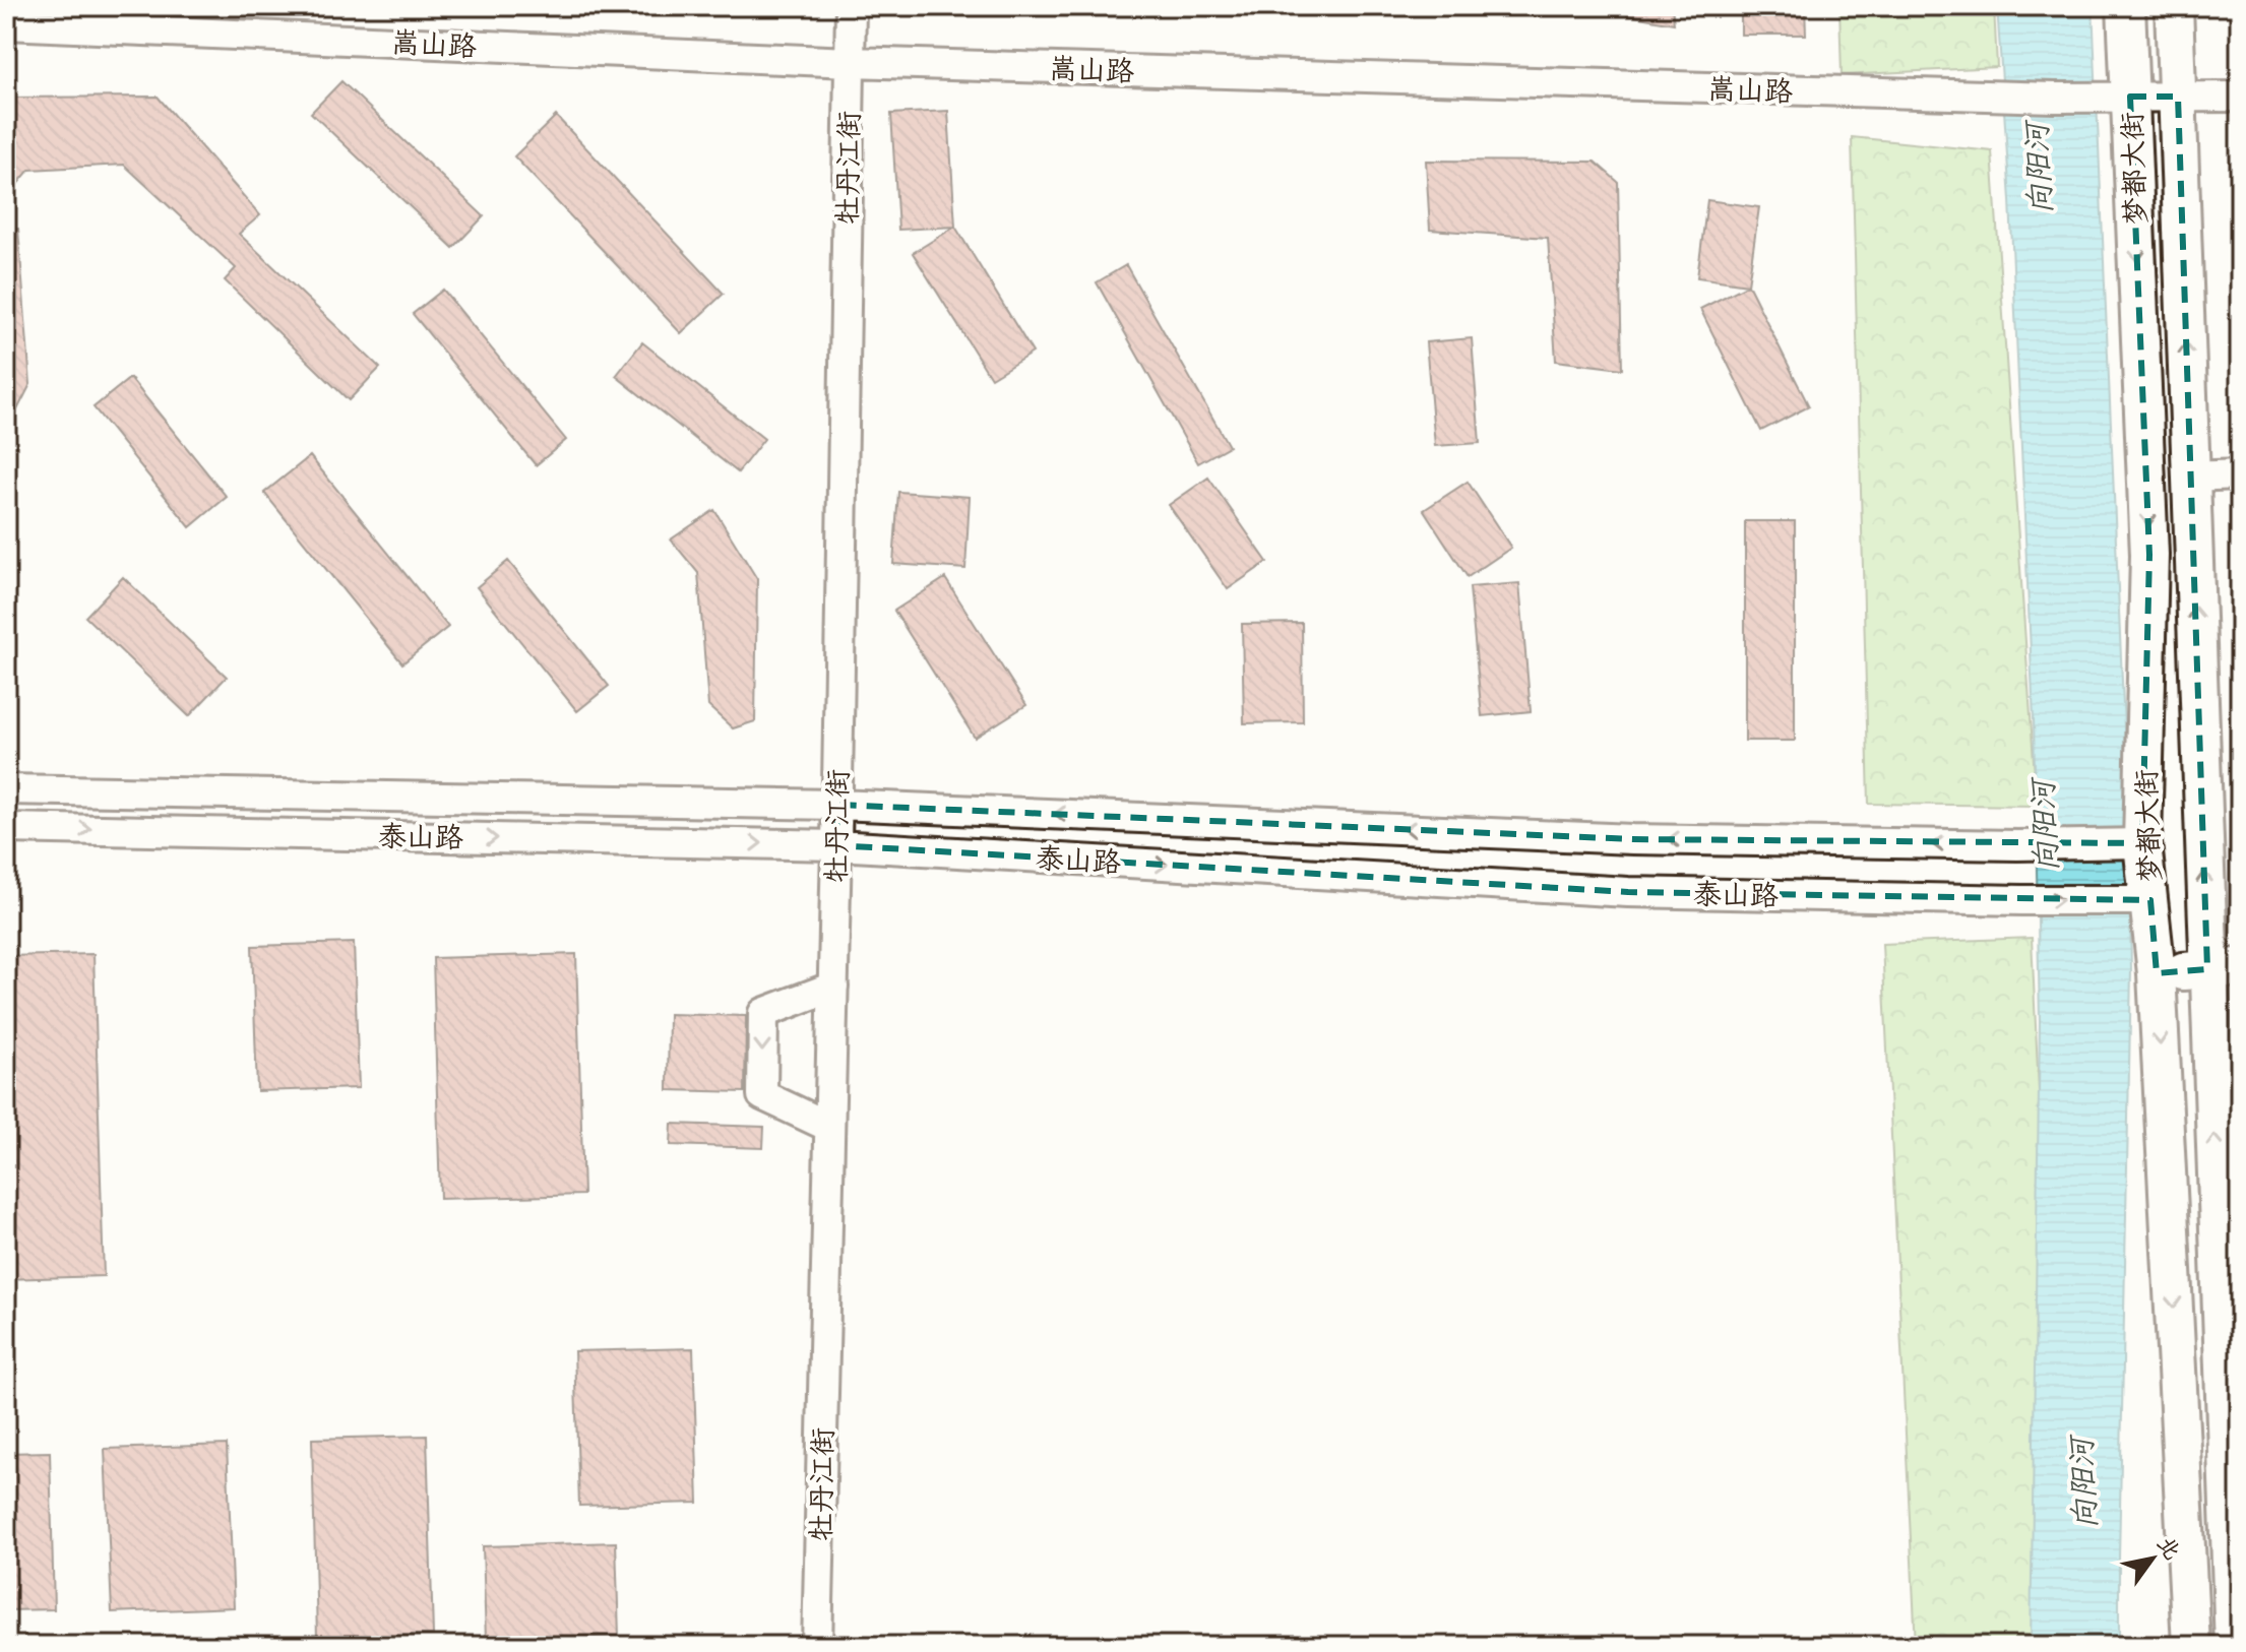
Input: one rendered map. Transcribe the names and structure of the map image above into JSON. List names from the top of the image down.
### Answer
{
  "streets": {
    "main road": ["梦都大街"],
    "street": ["嵩山路", "牡丹江街", "泰山路"]
  },
  "crossings": [
    ["嵩山路", "牡丹江街"],
    ["嵩山路", "梦都大街"],
    ["牡丹江街", "泰山路"],
    ["梦都大街", "泰山路"]
  ],
  "water": ["向阳河"],
  "north": "top right"
}
